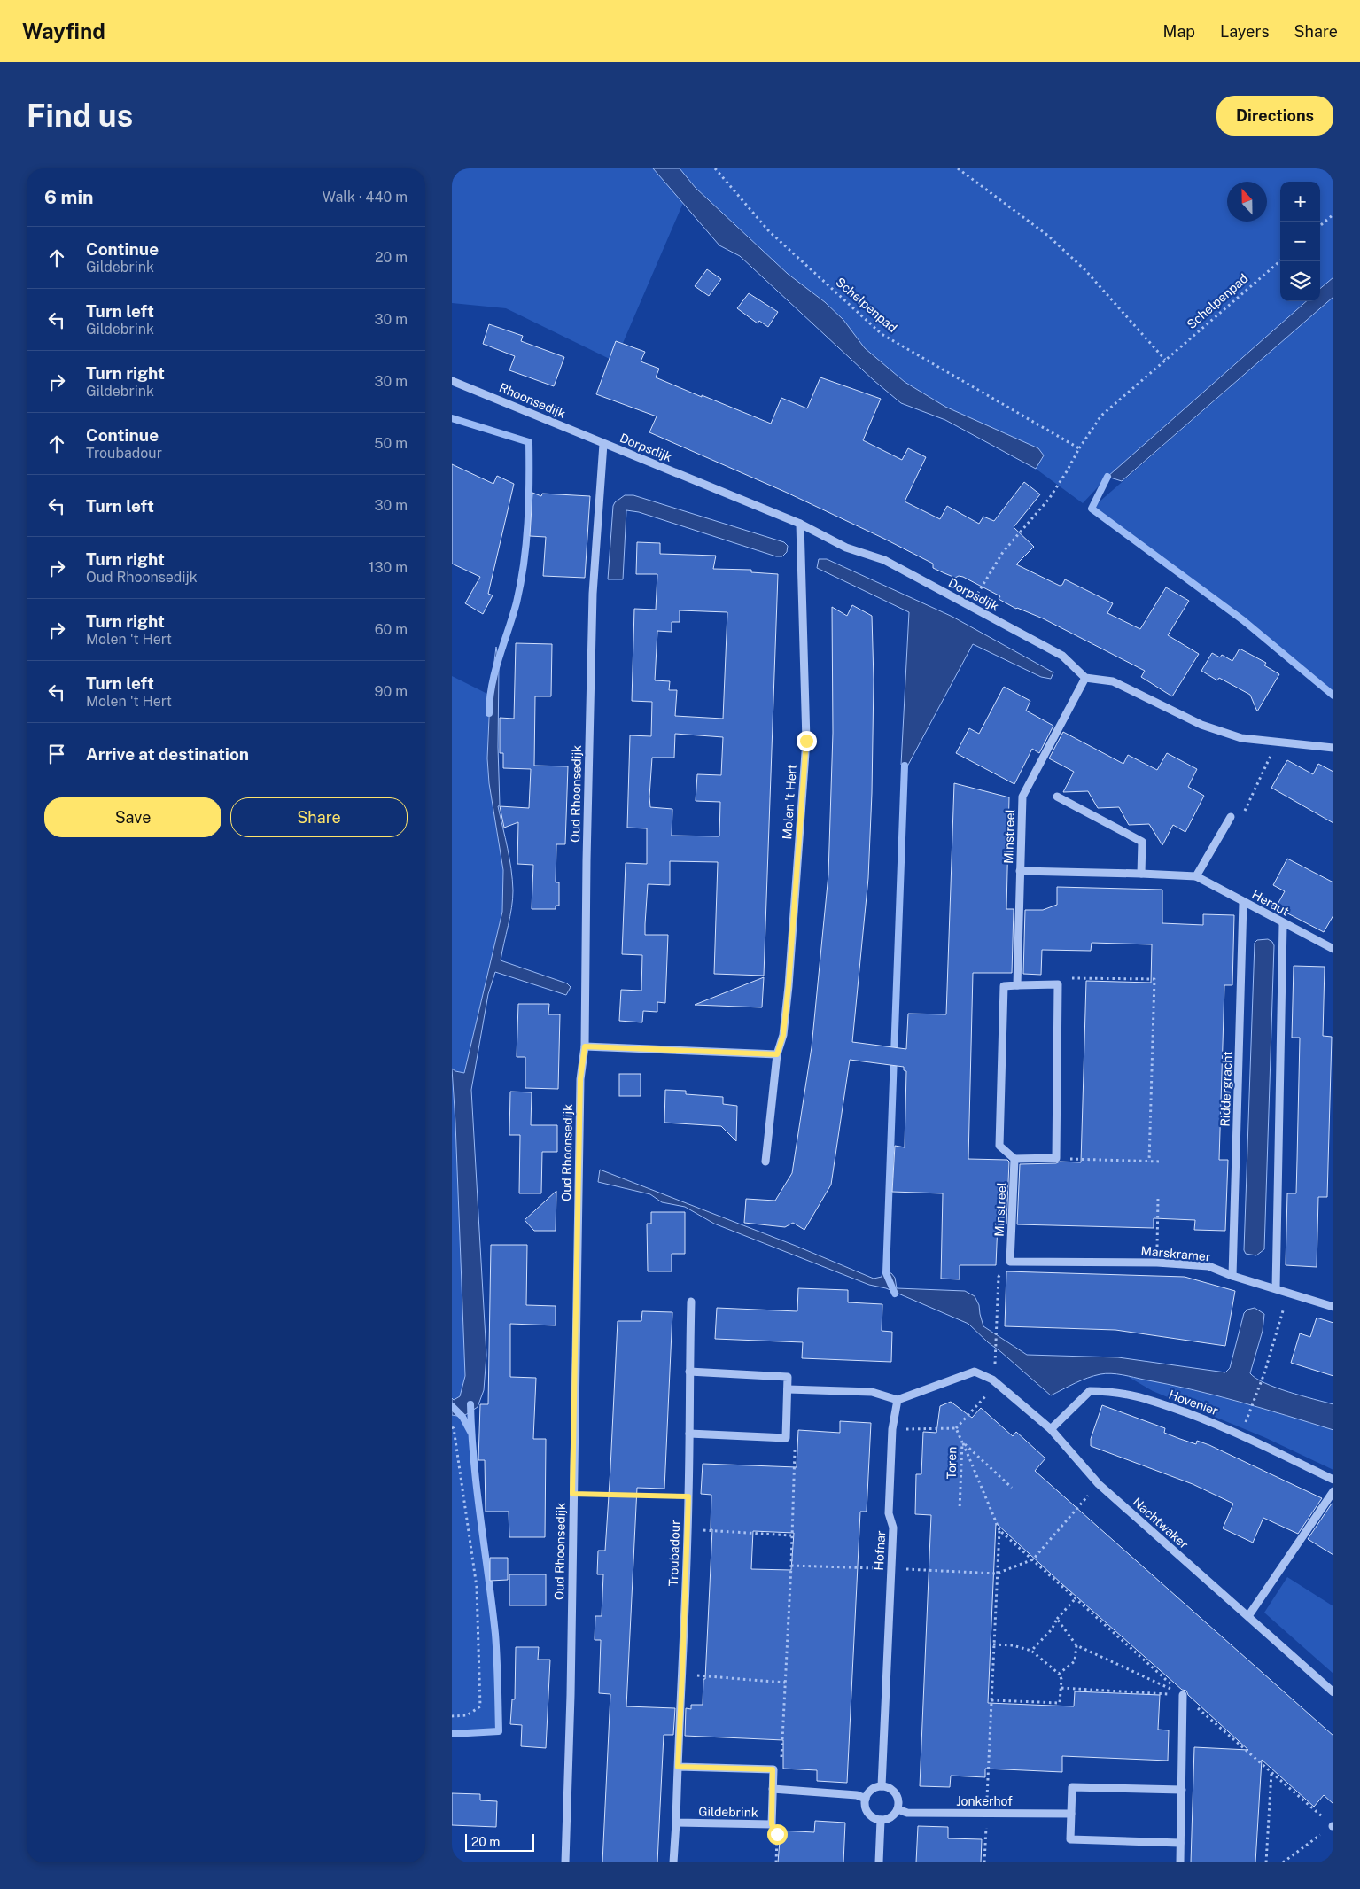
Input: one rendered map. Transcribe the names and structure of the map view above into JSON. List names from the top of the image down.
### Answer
{
  "streets": {
    "street": [
      "Rhoonsedijk",
      "Dorpsdijk",
      "Oud Rhoonsedijk",
      "Molen 't Hert",
      "Minstreel",
      "Heraut",
      "Riddergracht",
      "Marskramer",
      "Hovenier",
      "Nachtwaker",
      "Hofnar",
      "Troubadour",
      "Jonkerhof",
      "Gildebrink"
    ],
    "path": ["Schelpenpad", "Toren"]
  },
  "crossings": [
    ["Schelpenpad", "Dorpsdijk"],
    ["Rhoonsedijk", "Dorpsdijk"],
    ["Rhoonsedijk", "Oud Rhoonsedijk"],
    ["Dorpsdijk", "Oud Rhoonsedijk"],
    ["Dorpsdijk", "Molen 't Hert"],
    ["Dorpsdijk", "Minstreel"],
    ["Minstreel", "Heraut"],
    ["Minstreel", "Marskramer"],
    ["Heraut", "Riddergracht"],
    ["Riddergracht", "Marskramer"],
    ["Hovenier", "Nachtwaker"],
    ["Toren", "Hofnar"],
    ["Nachtwaker", "Hofnar"],
    ["Hofnar", "Jonkerhof"]
  ],
  "scale_bar": "20 m",
  "north": "top",
  "page": {
    "header": "Wayfind",
    "nav": ["Map", "Layers", "Share"],
    "buttons": [
      "Directions",
      ["Save", "Share"]
    ],
    "title": "Find us",
    "heading": ["6 min", "Walk · 440 m"],
    "map_buttons": ["+", "−"],
    "list": [
      ["Continue", "Gildebrink", "20 m"],
      ["Turn left", "Gildebrink", "30 m"],
      ["Turn right", "Gildebrink", "30 m"],
      ["Continue", "Troubadour", "50 m"],
      ["Turn left", "30 m"],
      ["Turn right", "Oud Rhoonsedijk", "130 m"],
      ["Turn right", "Molen 't Hert", "60 m"],
      ["Turn left", "Molen 't Hert", "90 m"],
      "Arrive at destination"
    ],
    "scale": "20 m"
  }
}
